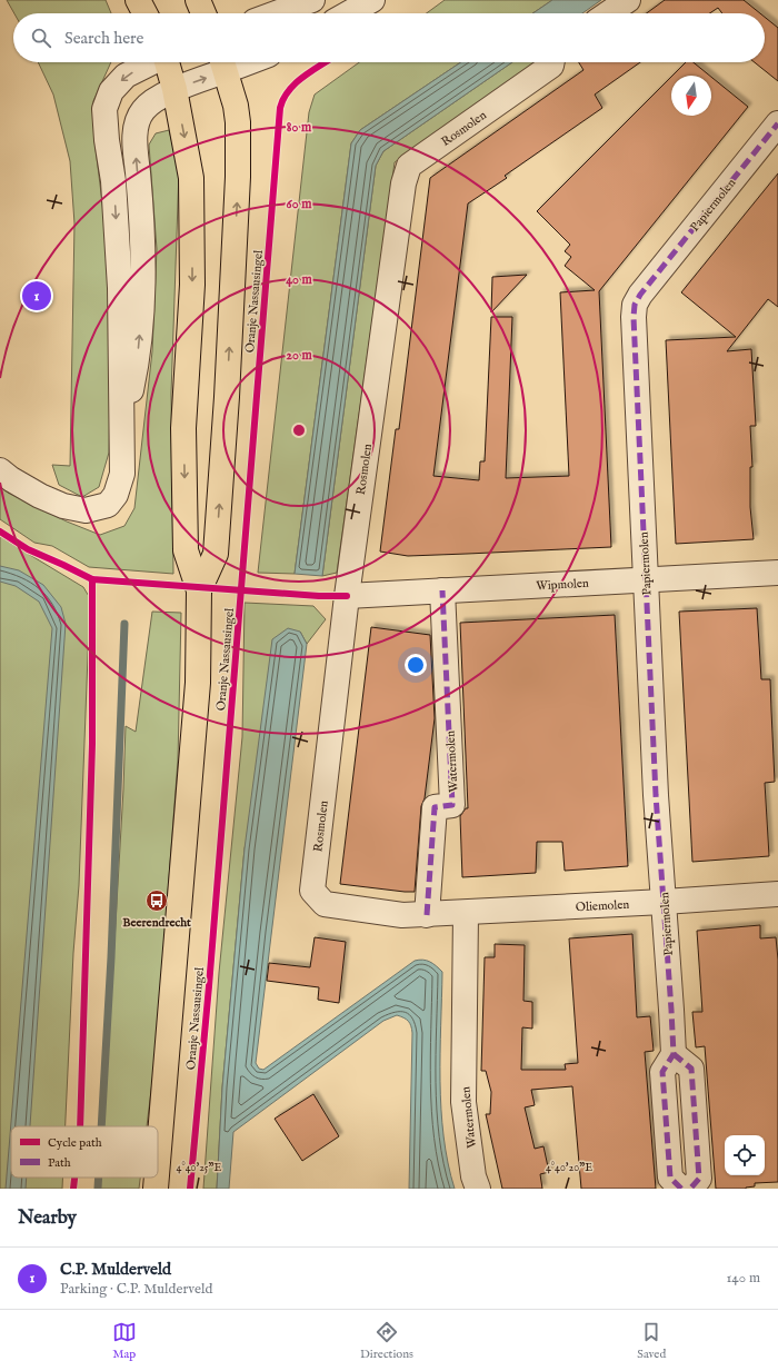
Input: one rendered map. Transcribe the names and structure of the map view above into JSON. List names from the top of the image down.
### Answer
{
  "streets": {
    "main road": ["Oranje Nassausingel"],
    "street": [
      "Rosmolen",
      "Papiermolen",
      "Wipmolen",
      "Watermolen",
      "Oliemolen"
    ]
  },
  "crossings": [
    ["Rosmolen", "Wipmolen"],
    ["Rosmolen", "Watermolen"],
    ["Rosmolen", "Oliemolen"],
    ["Papiermolen", "Wipmolen"],
    ["Papiermolen", "Oliemolen"],
    ["Wipmolen", "Watermolen"],
    ["Watermolen", "Oliemolen"]
  ],
  "places": {
    "bus stop": ["Beerendrecht"]
  },
  "legend": ["Cycle path", "Path"],
  "north": "bottom",
  "page": {
    "search": "Search here",
    "pins": "1",
    "heading": "Nearby",
    "list": [
      {
        "mark": "1",
        "name": "C.P. Mulderveld",
        "note": "Parking · C.P. Mulderveld",
        "value": "140 m"
      }
    ],
    "nav": ["Map", "Directions", "Saved"]
  },
  "coordinates": ["4°40'25\"E", "4°40'20\"E"],
  "rings": [
    "80 m",
    "60 m",
    "40 m",
    "20 m"
  ]
}
